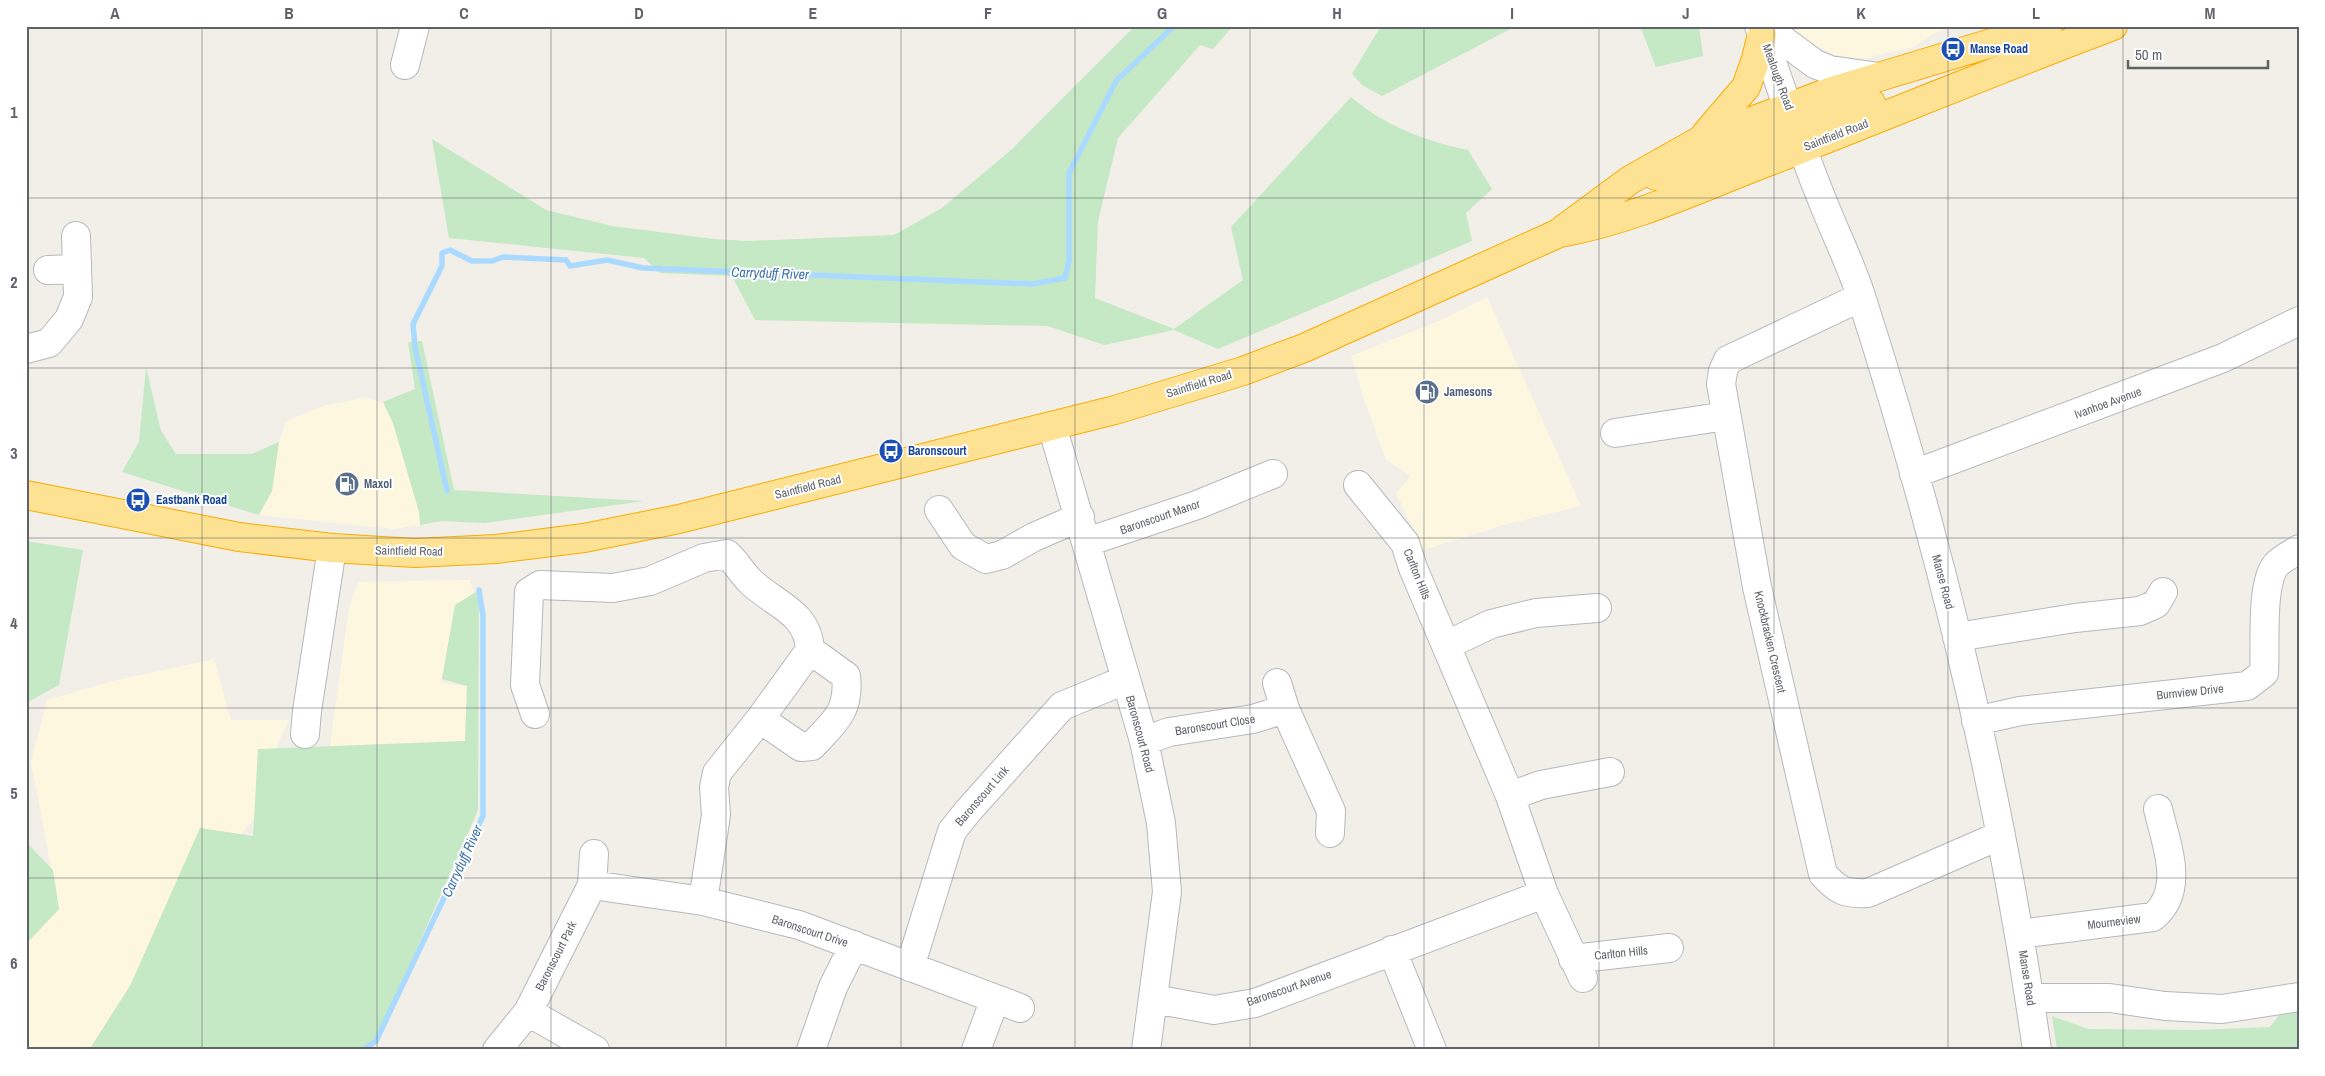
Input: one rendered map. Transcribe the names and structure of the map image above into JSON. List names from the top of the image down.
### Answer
{
  "streets": {
    "highway": ["Saintfield Road"],
    "street": [
      "Mealough Road",
      "Ivanhoe Avenue",
      "Baronscourt Manor",
      "Carlton Hills",
      "Manse Road",
      "Knockbracken Crescent",
      "Burnview Drive",
      "Baronscourt Close",
      "Baronscourt Road",
      "Baronscourt Link",
      "Mourneview",
      "Baronscourt Drive",
      "Baronscourt Park",
      "Baronscourt Avenue"
    ]
  },
  "crossings": [
    ["Mealough Road", "Saintfield Road"],
    ["Mealough Road", "Manse Road"],
    ["Saintfield Road", "Manse Road"],
    ["Saintfield Road", "Baronscourt Road"],
    ["Ivanhoe Avenue", "Manse Road"],
    ["Baronscourt Manor", "Baronscourt Road"],
    ["Carlton Hills", "Baronscourt Avenue"],
    ["Manse Road", "Knockbracken Crescent"],
    ["Manse Road", "Burnview Drive"],
    ["Manse Road", "Mourneview"],
    ["Baronscourt Close", "Baronscourt Road"],
    ["Baronscourt Road", "Baronscourt Link"],
    ["Baronscourt Road", "Baronscourt Avenue"],
    ["Baronscourt Link", "Baronscourt Drive"],
    ["Baronscourt Drive", "Baronscourt Park"]
  ],
  "water": ["Carryduff River"],
  "places": {
    "bus stop": ["Manse Road", "Baronscourt", "Eastbank Road"],
    "fuel station": ["Jamesons", "Maxol"]
  },
  "scale_bar": "50 m",
  "grid": {
    "columns": [
      "A",
      "B",
      "C",
      "D",
      "E",
      "F",
      "G",
      "H",
      "I",
      "J",
      "K",
      "L",
      "M"
    ],
    "rows": [
      "1",
      "2",
      "3",
      "4",
      "5",
      "6"
    ]
  }
}
